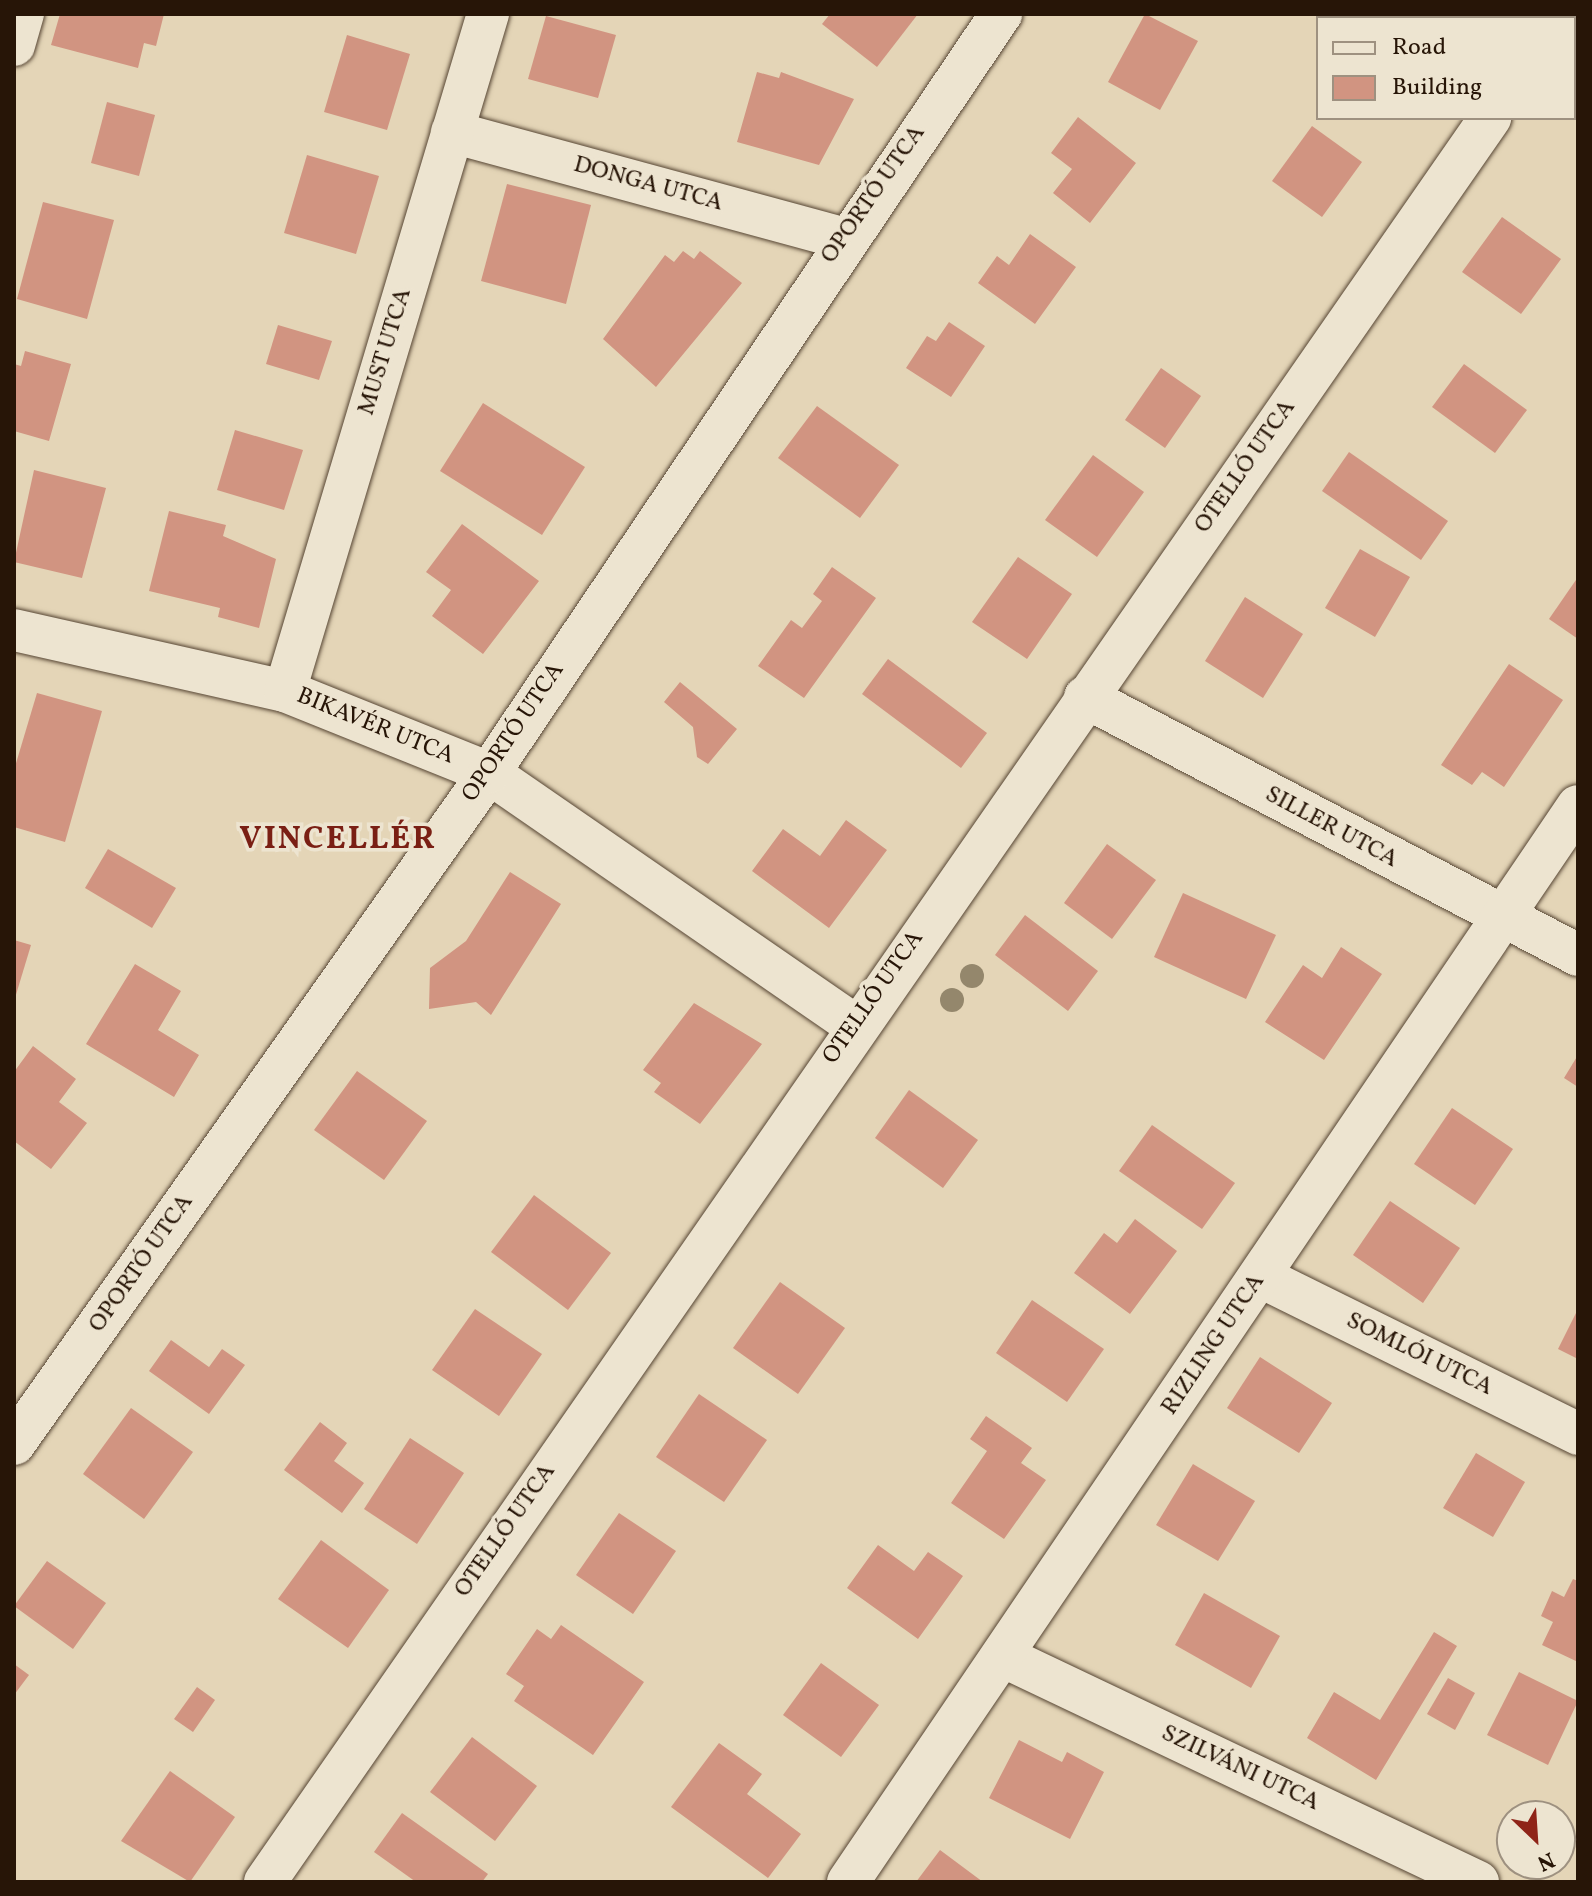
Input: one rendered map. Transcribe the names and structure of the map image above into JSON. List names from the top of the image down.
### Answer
{
  "streets": {
    "street": [
      "DONGA UTCA",
      "OPORTÓ UTCA",
      "MUST UTCA",
      "OTELLÓ UTCA",
      "BIKAVÉR UTCA",
      "SILLER UTCA",
      "RIZLING UTCA",
      "SOMLÓI UTCA",
      "SZILVÁNI UTCA"
    ]
  },
  "crossings": [
    ["DONGA UTCA", "OPORTÓ UTCA"],
    ["DONGA UTCA", "MUST UTCA"],
    ["OPORTÓ UTCA", "BIKAVÉR UTCA"],
    ["MUST UTCA", "BIKAVÉR UTCA"],
    ["OTELLÓ UTCA", "BIKAVÉR UTCA"],
    ["OTELLÓ UTCA", "SILLER UTCA"],
    ["SILLER UTCA", "RIZLING UTCA"],
    ["RIZLING UTCA", "SOMLÓI UTCA"],
    ["RIZLING UTCA", "SZILVÁNI UTCA"]
  ],
  "districts": ["VINCELLÉR"],
  "legend": ["Road", "Building"],
  "north": "bottom right"
}
